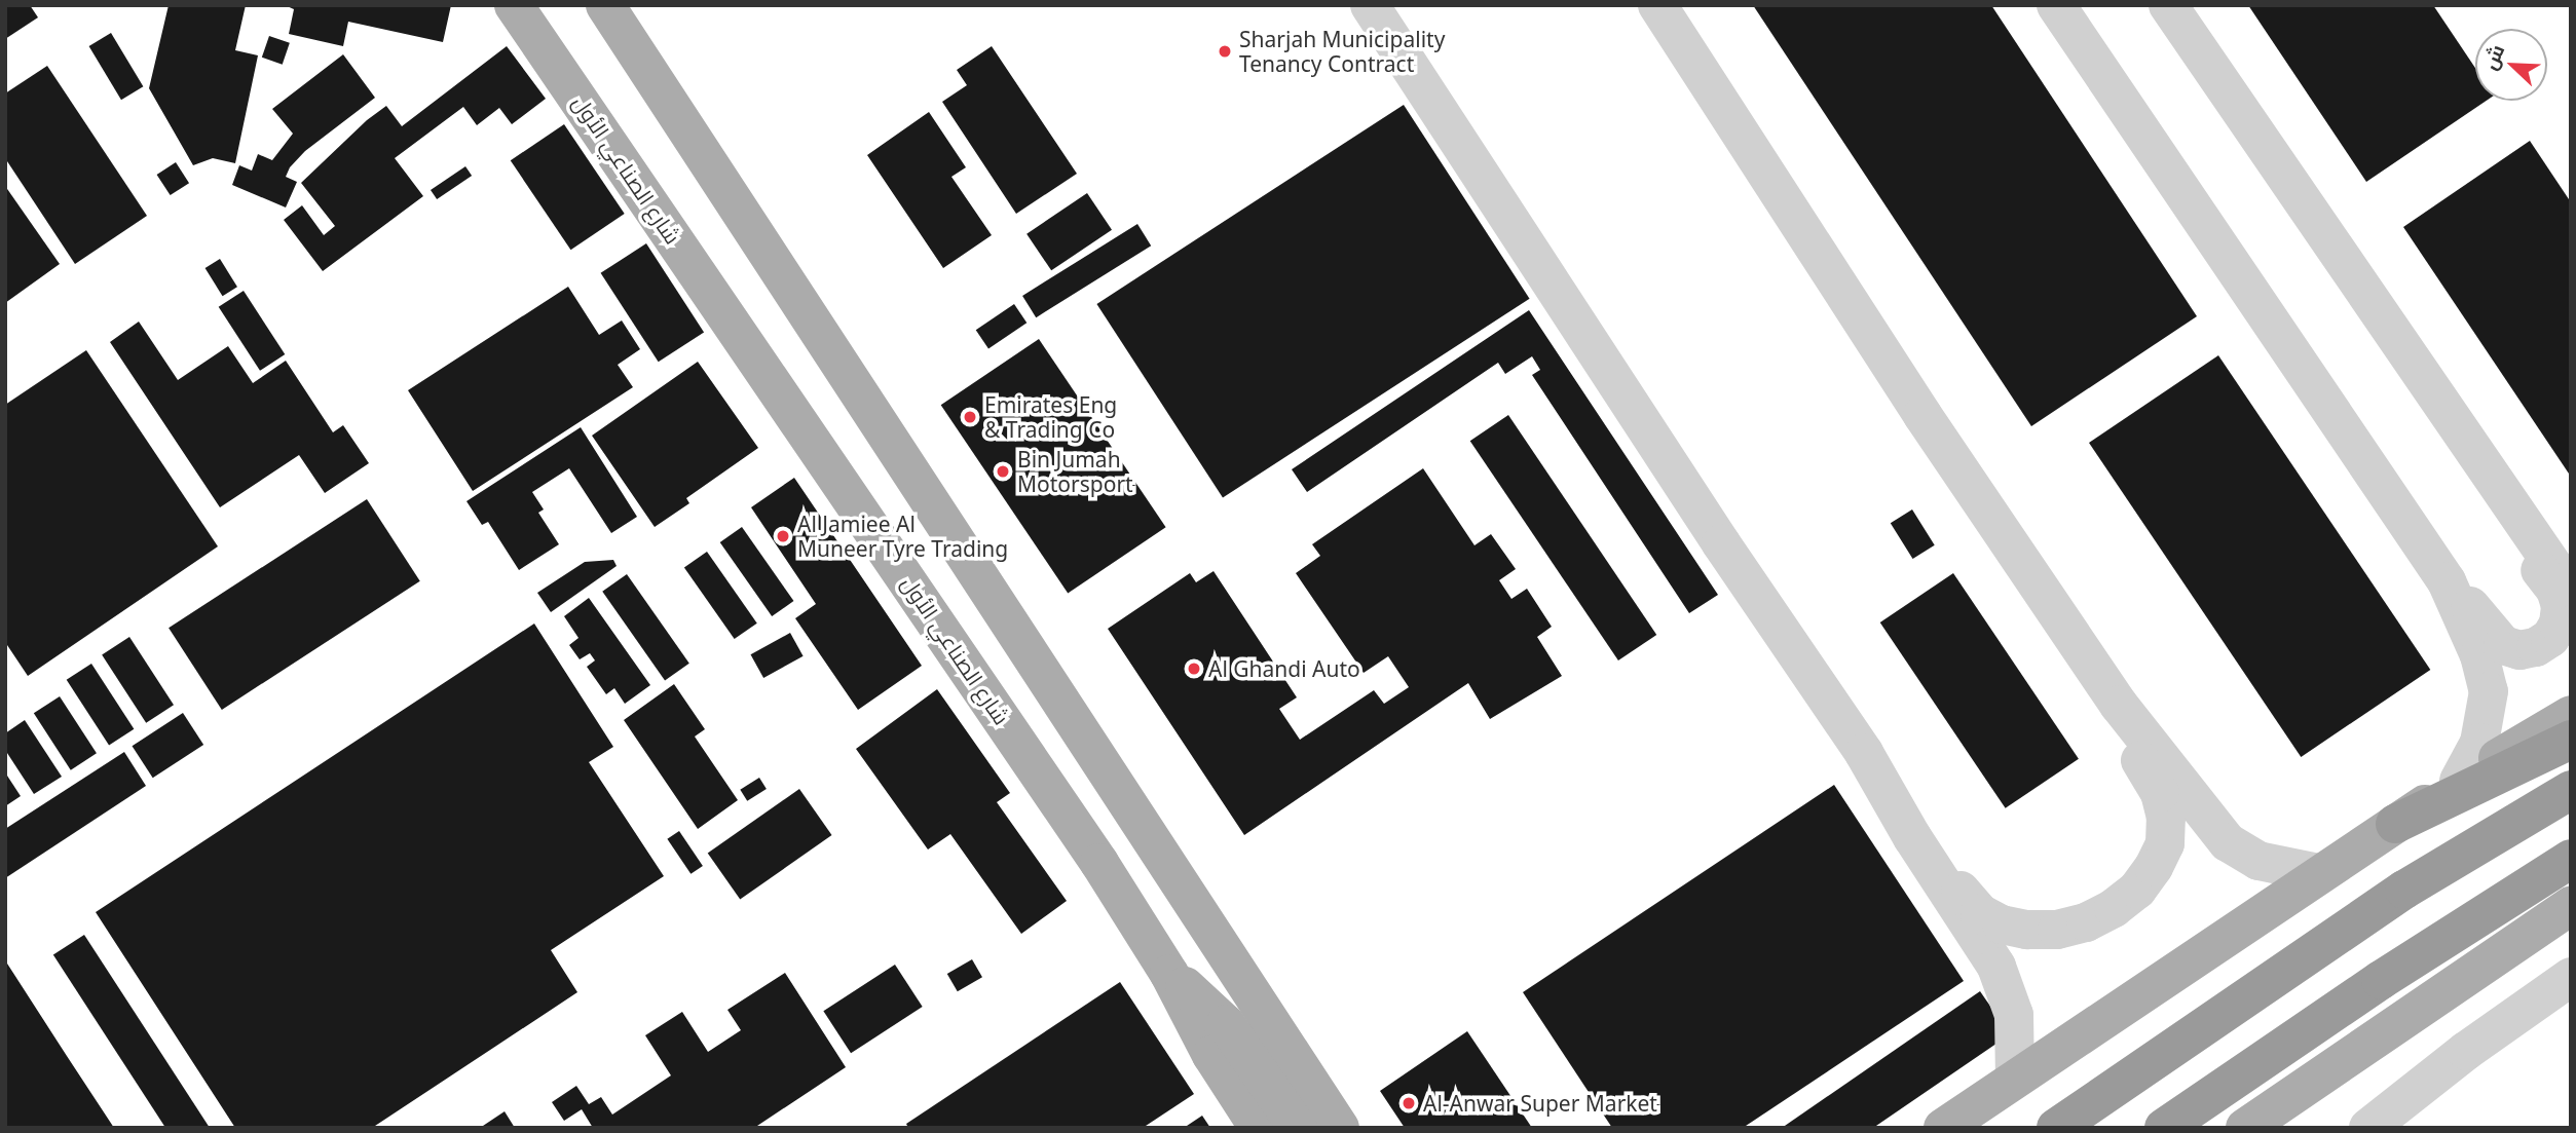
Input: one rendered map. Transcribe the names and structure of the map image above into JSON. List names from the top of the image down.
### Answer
{
  "streets": {
    "main road": ["شارع الصناعي الأول"]
  },
  "places": [
    "Sharjah Municipality Tenancy Contract",
    "Emirates Eng & Trading Co",
    "Bin Jumah Motorsport",
    "Al Jamiee Al Muneer Tyre Trading",
    "Al Ghandi Auto",
    "Al-Anwar Super Market"
  ],
  "north": "top left"
}
